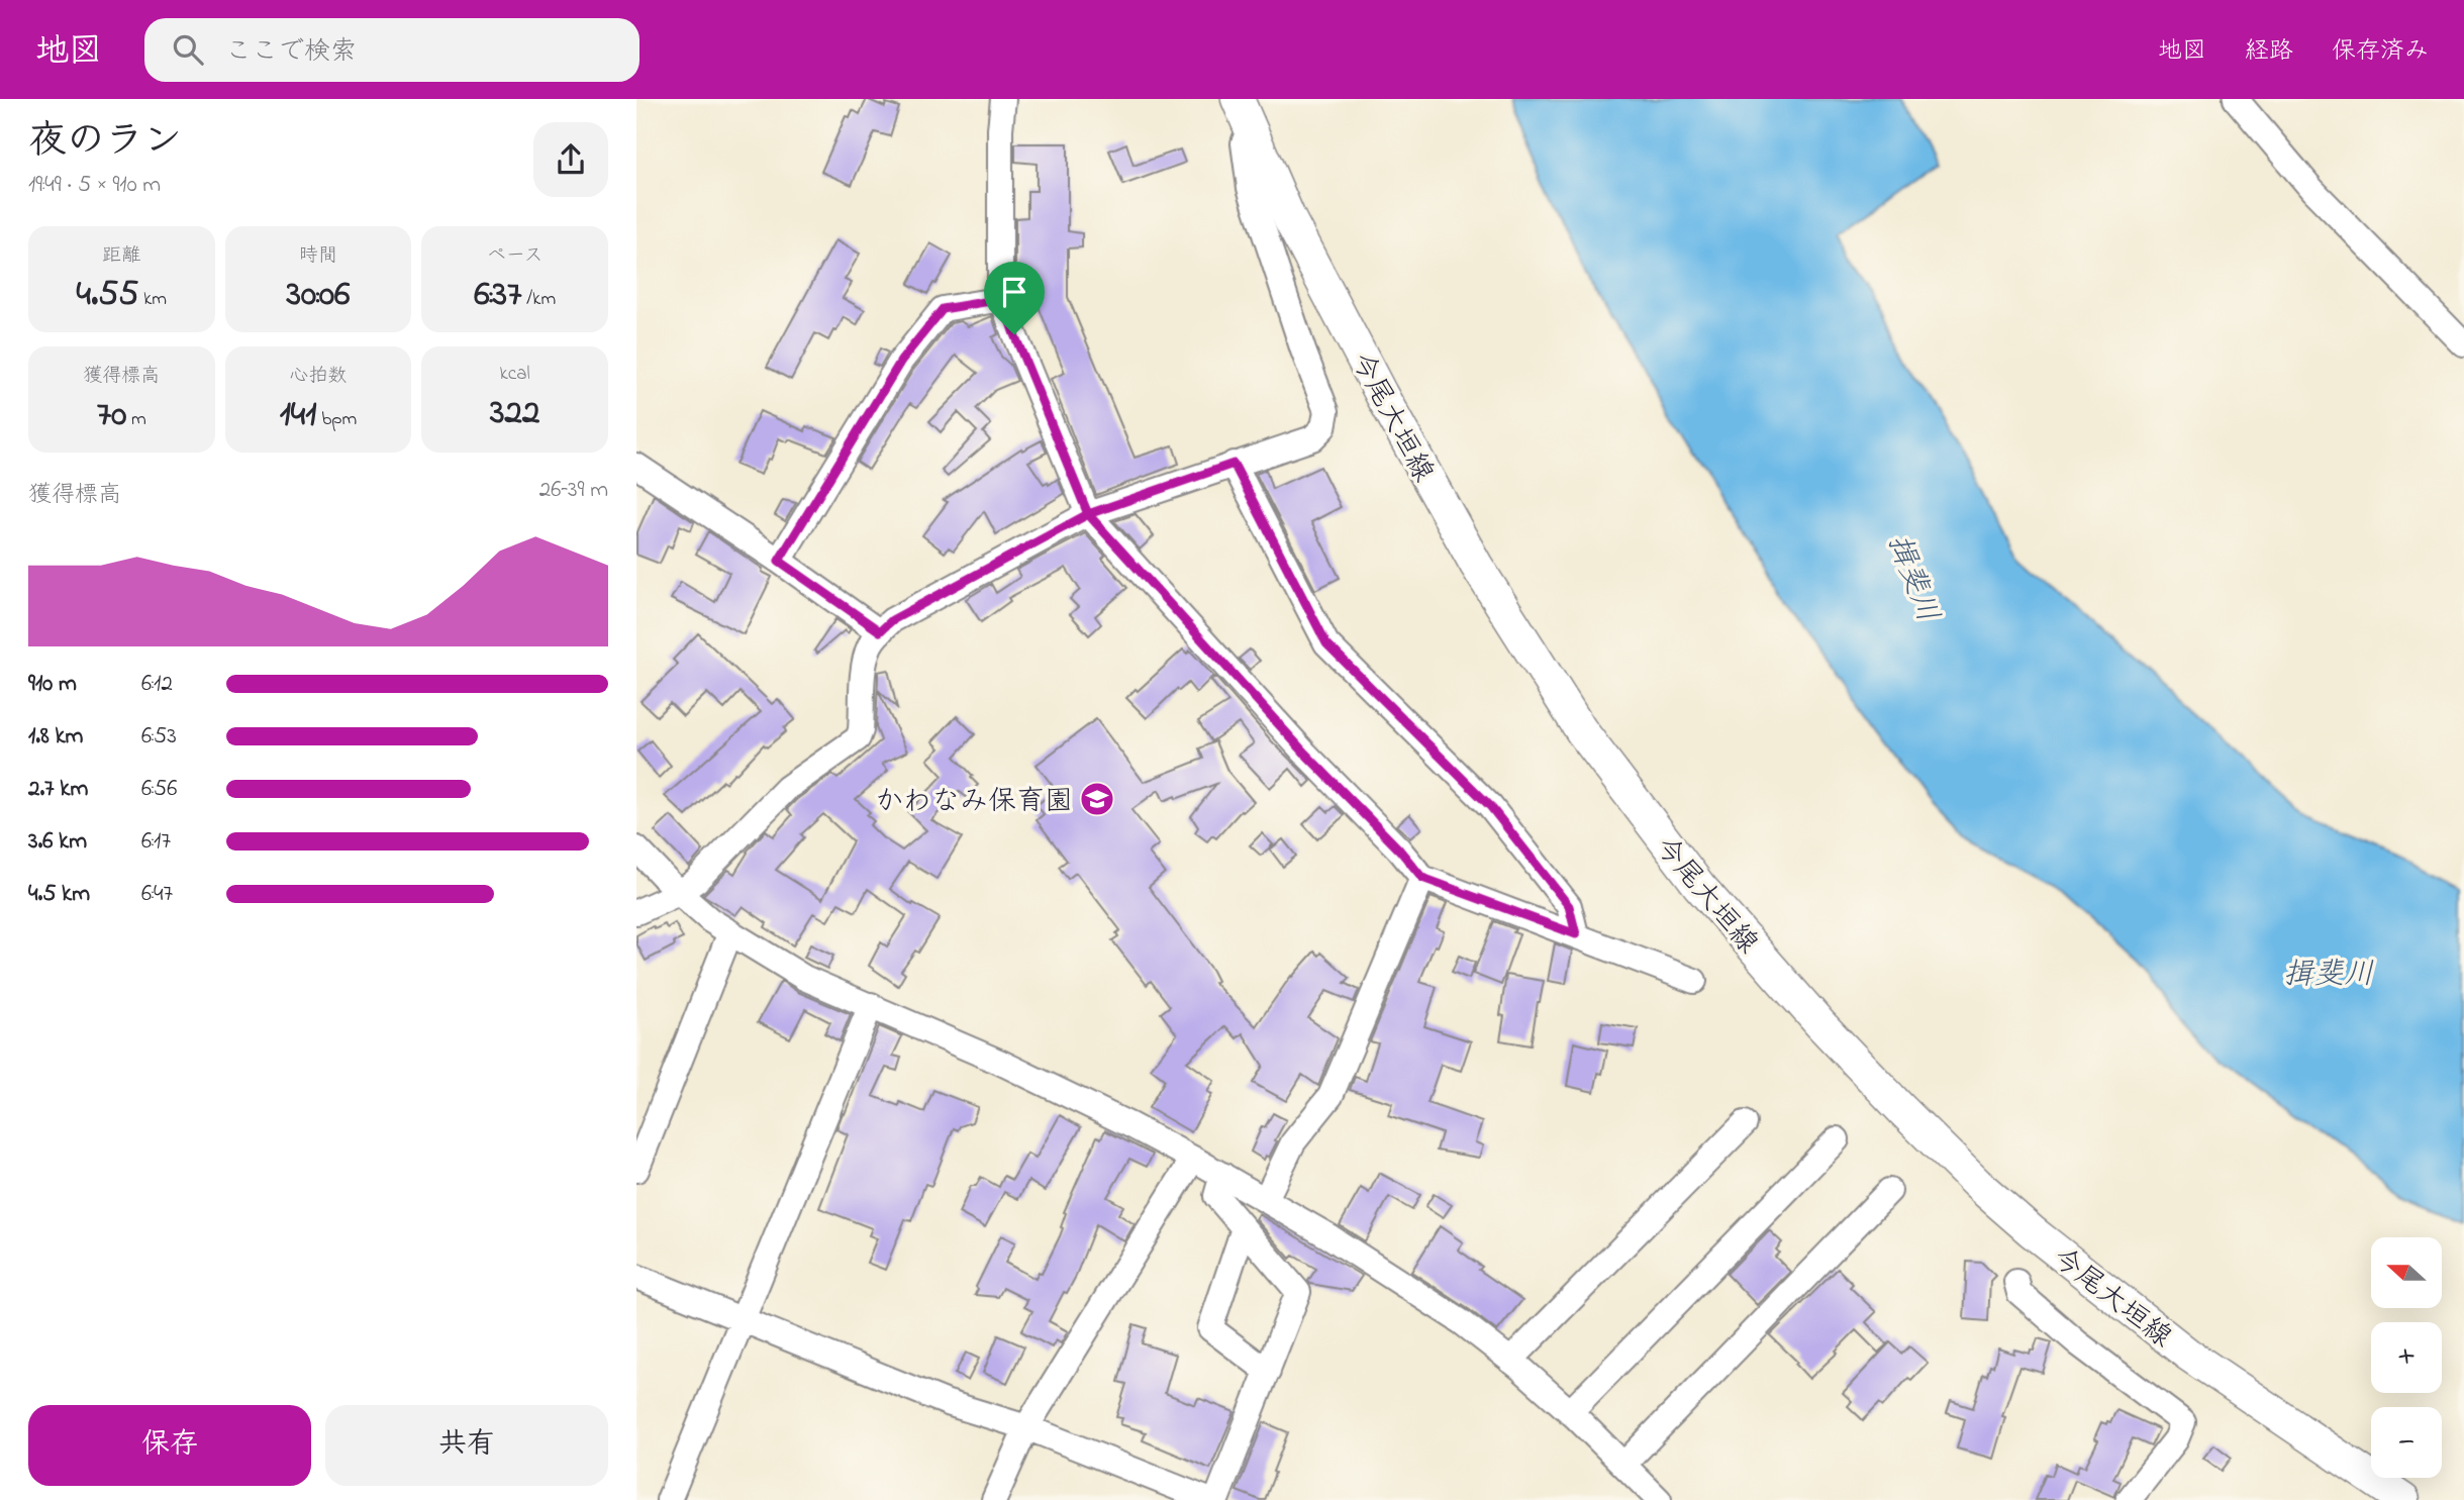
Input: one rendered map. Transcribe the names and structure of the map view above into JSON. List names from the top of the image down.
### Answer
{
  "streets": {
    "main road": ["今尾大垣線"]
  },
  "water": ["揖斐川"],
  "places": {
    "school or university": ["かわなみ保育園"]
  },
  "north": "left",
  "page": {
    "header": "地図",
    "search": "ここで検索",
    "nav": ["地図", "経路", "保存済み"],
    "heading": ["夜のラン", "19:49 · 5 × 910 m"],
    "stats": [
      ["距離", "4.55 km"],
      ["時間", "30:06"],
      ["ペース", "6:37 /km"],
      ["獲得標高", "70 m"],
      ["心拍数", "141 bpm"],
      ["kcal", "322"]
    ],
    "chart": ["獲得標高", "26–39 m"],
    "list": [
      {
        "name": "910 m",
        "note": "6:12"
      },
      {
        "name": "1.8 km",
        "note": "6:53"
      },
      {
        "name": "2.7 km",
        "note": "6:56"
      },
      {
        "name": "3.6 km",
        "note": "6:17"
      },
      {
        "name": "4.5 km",
        "note": "6:47"
      }
    ],
    "map_buttons": ["+", "−"],
    "buttons": ["保存", "共有"]
  }
}
